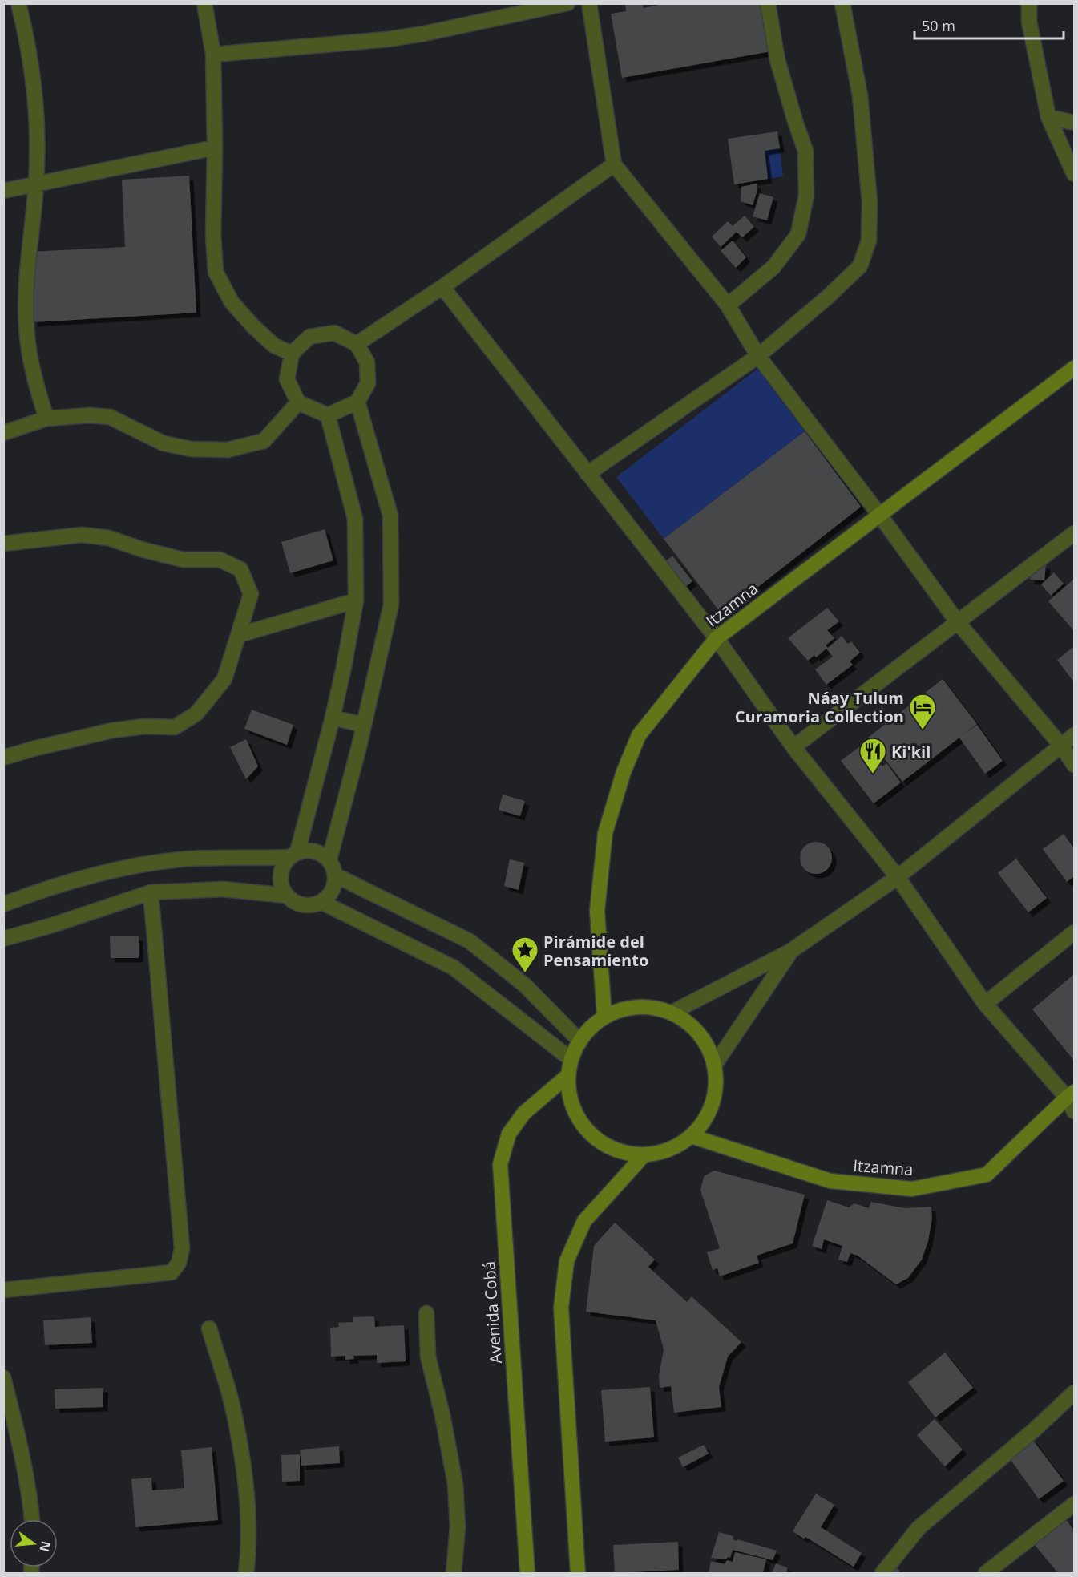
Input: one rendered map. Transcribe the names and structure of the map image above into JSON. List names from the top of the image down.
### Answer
{
  "streets": {
    "street": ["Itzamna", "Avenida Cobá"]
  },
  "crossings": [
    ["Itzamna", "Avenida Cobá"]
  ],
  "places": {
    "hotel": ["Náay Tulum Curamoria Collection"],
    "restaurant": ["Ki'kil"],
    "place": ["Pirámide del Pensamiento"]
  },
  "scale_bar": "50 m",
  "north": "right"
}
